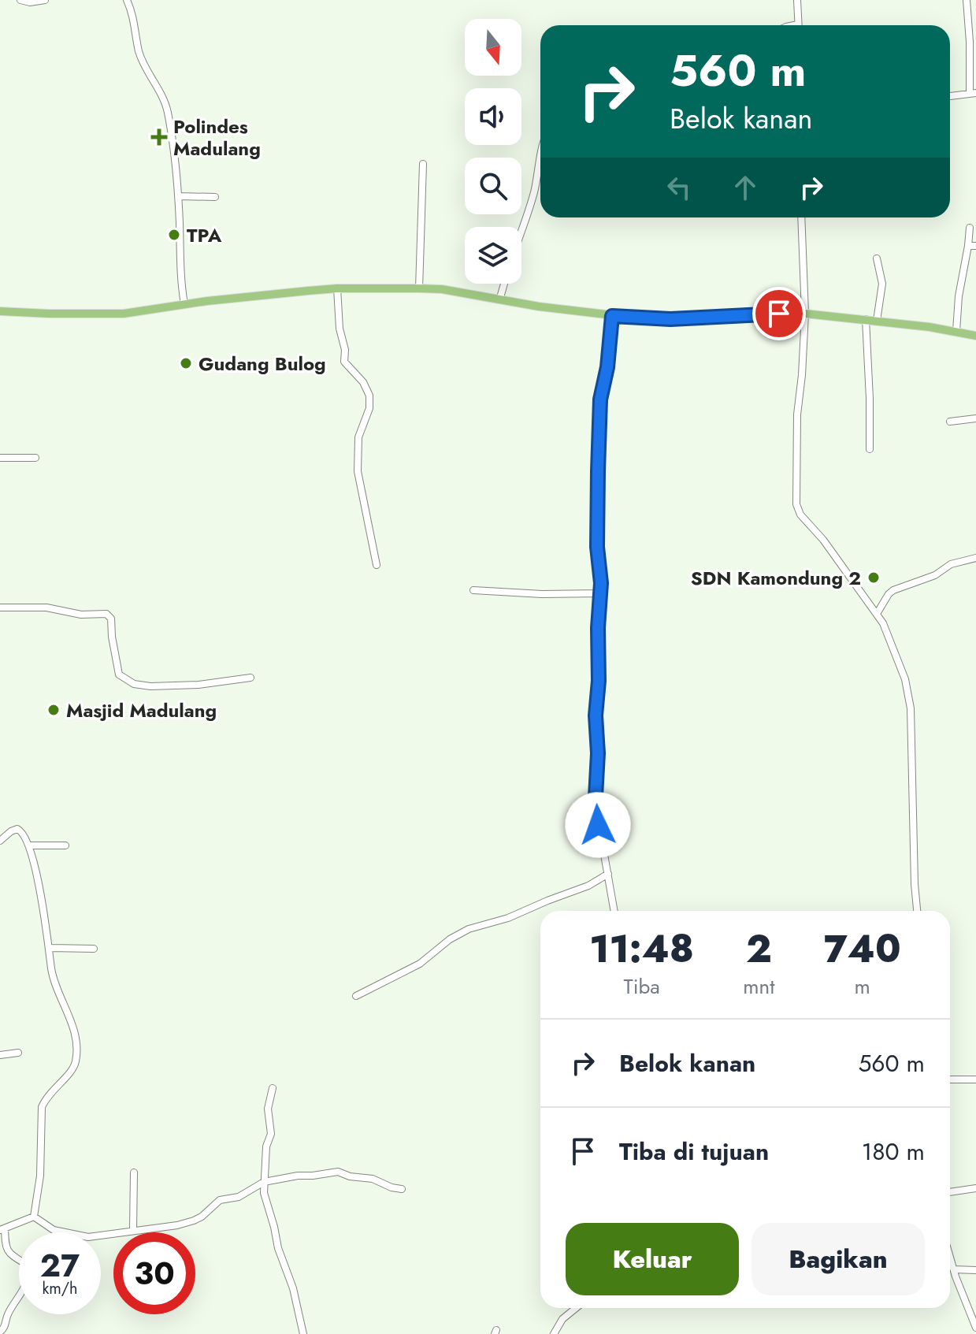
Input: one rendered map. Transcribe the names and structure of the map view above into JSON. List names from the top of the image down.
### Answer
{
  "places": {
    "health": ["Polindes Madulang"],
    "other": [
      "TPA",
      "Gudang Bulog",
      "SDN Kamondung 2",
      "Masjid Madulang"
    ]
  },
  "north": "bottom",
  "page": {
    "turn": ["560 m", "Belok kanan"],
    "eta": [
      "11:48",
      "Tiba",
      "2",
      "mnt",
      "740",
      "m"
    ],
    "list": [
      {
        "name": "Belok kanan",
        "value": "560 m"
      },
      {
        "name": "Tiba di tujuan",
        "value": "180 m"
      }
    ],
    "buttons": ["Keluar", "Bagikan"],
    "speed": "27 km/h",
    "limit": "30"
  }
}
